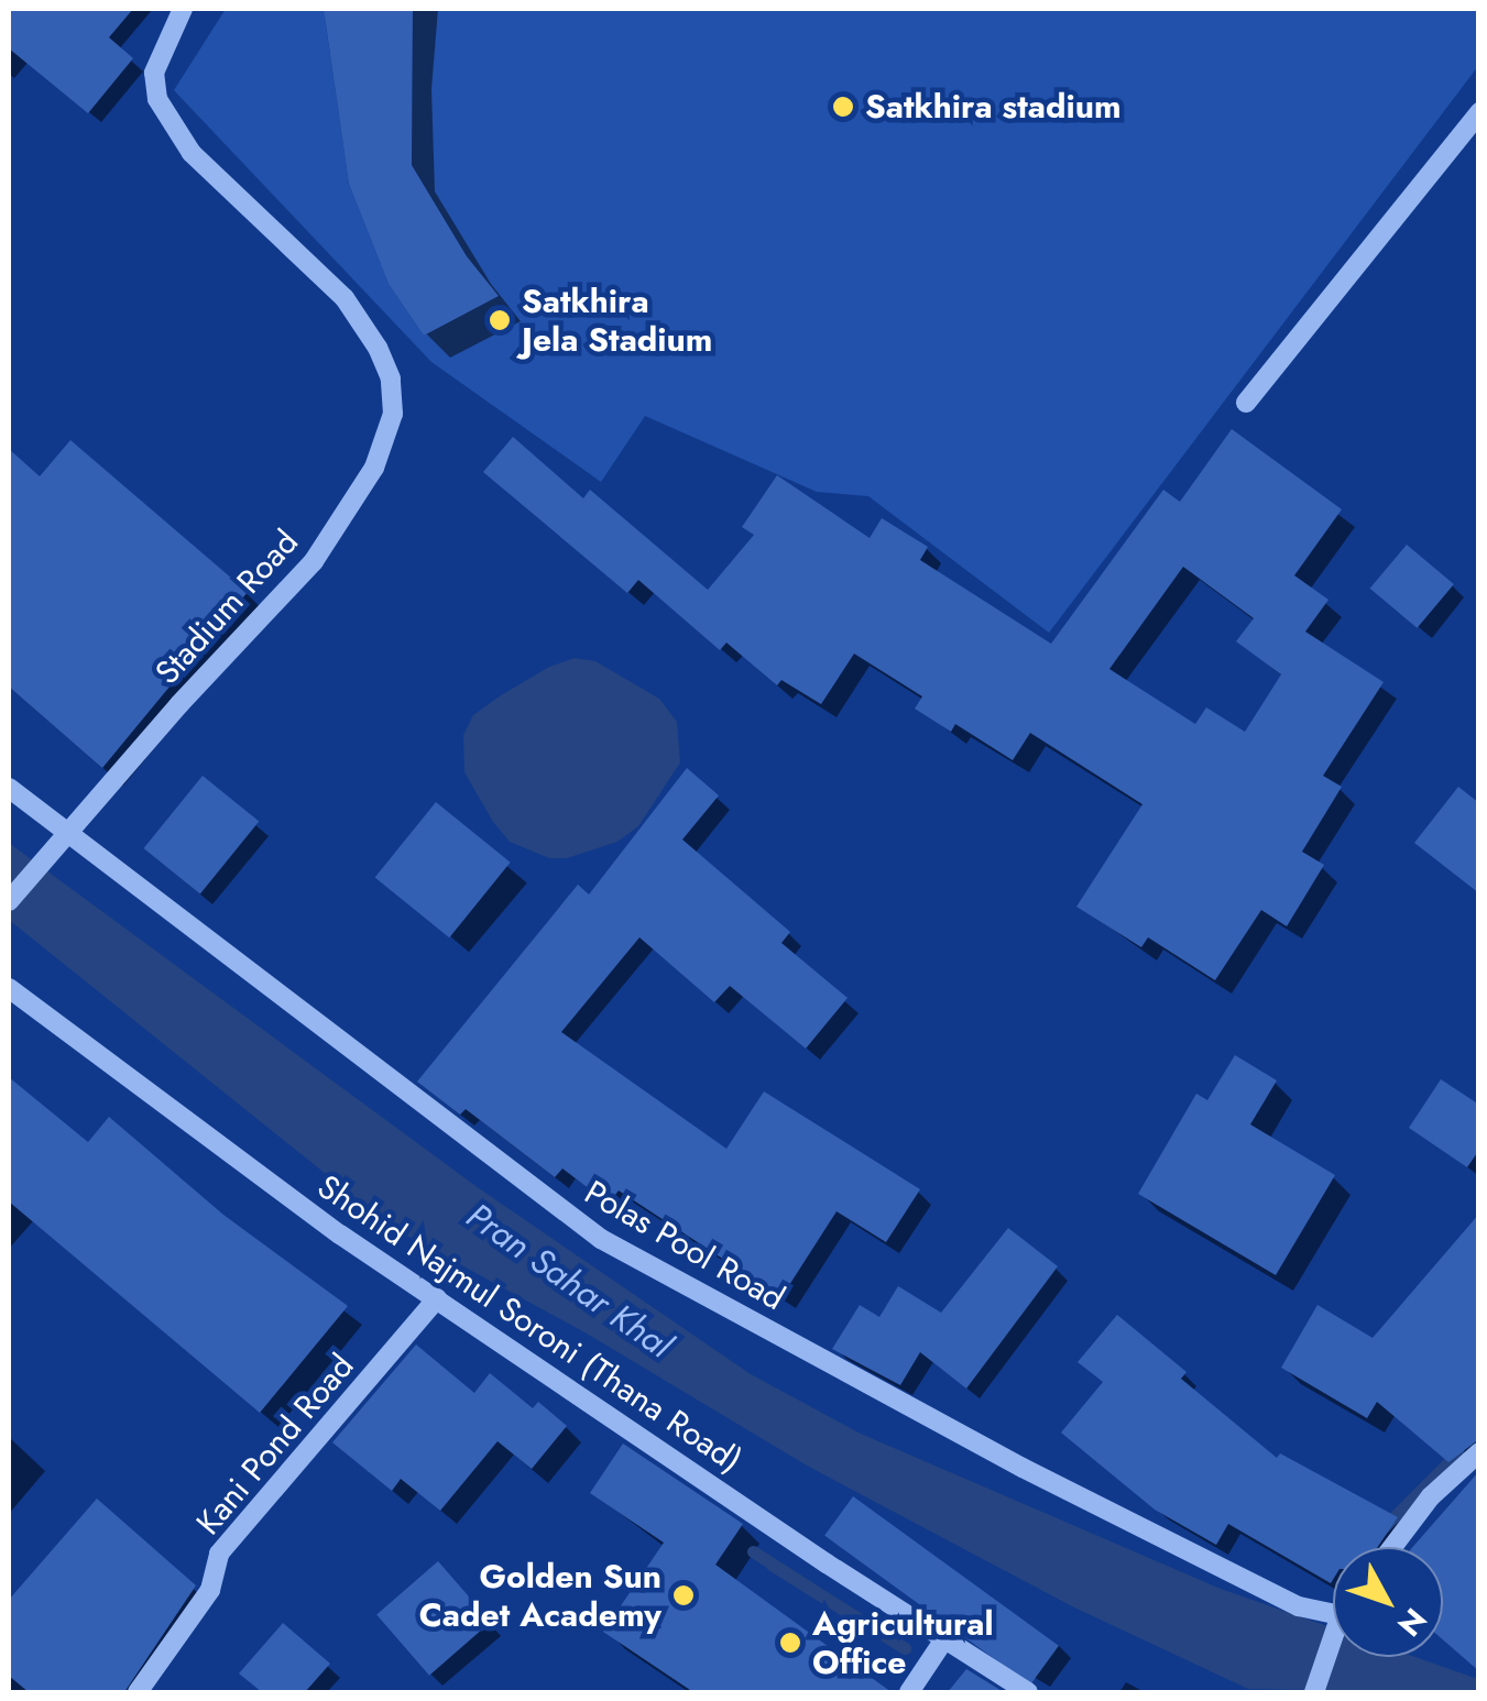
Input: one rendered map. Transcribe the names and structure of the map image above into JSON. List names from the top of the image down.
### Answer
{
  "streets": {
    "street": [
      "Stadium Road",
      "Polas Pool Road",
      "Shohid Najmul Soroni (Thana Road)",
      "Kani Pond Road"
    ]
  },
  "crossings": [
    ["Stadium Road", "Polas Pool Road"],
    ["Shohid Najmul Soroni (Thana Road)", "Kani Pond Road"]
  ],
  "water": ["Pran Sahar Khal"],
  "places": [
    "Satkhira stadium",
    "Satkhira Jela Stadium",
    "Golden Sun Cadet Academy",
    "Agricultural Office"
  ],
  "north": "bottom right"
}
